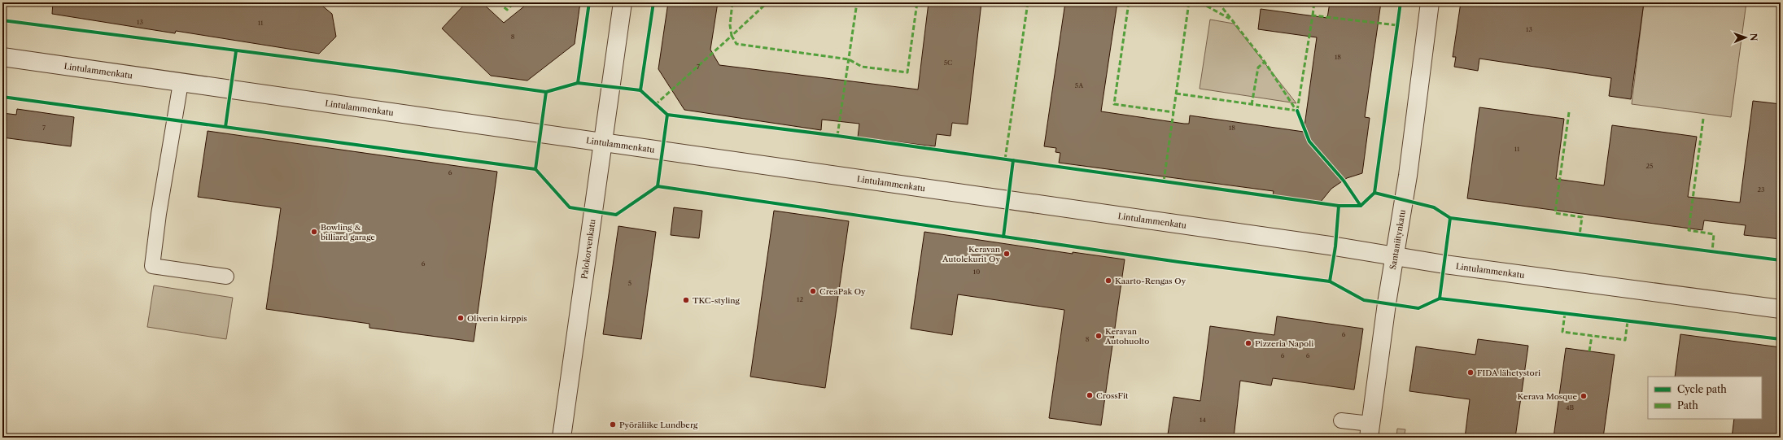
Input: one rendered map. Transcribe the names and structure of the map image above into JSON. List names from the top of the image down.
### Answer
{
  "streets": {
    "street": ["Lintulammenkatu", "Santaniitynkatu", "Palokorvenkatu"]
  },
  "crossings": [
    ["Lintulammenkatu", "Santaniitynkatu"],
    ["Lintulammenkatu", "Palokorvenkatu"]
  ],
  "places": [
    "Bowling & billiard garage",
    "Keravan Autolekurit Oy",
    "Kaarto-Rengas Oy",
    "CreaPak Oy",
    "TKC-styling",
    "Oliverin kirppis",
    "Keravan Autohuolto",
    "Pizzeria Napoli",
    "FIDA lähetystori",
    "CrossFit",
    "Kerava Mosque",
    "Pyöräliike Lundberg"
  ],
  "house_numbers": [
    "13",
    "11",
    "13",
    "8",
    "18",
    "5C",
    "7",
    "5A",
    "7",
    "18",
    "11",
    "25",
    "6",
    "23",
    "6",
    "10",
    "5",
    "12",
    "6",
    "8",
    "6",
    "6",
    "4B",
    "14"
  ],
  "legend": ["Cycle path", "Path"],
  "north": "right"
}
